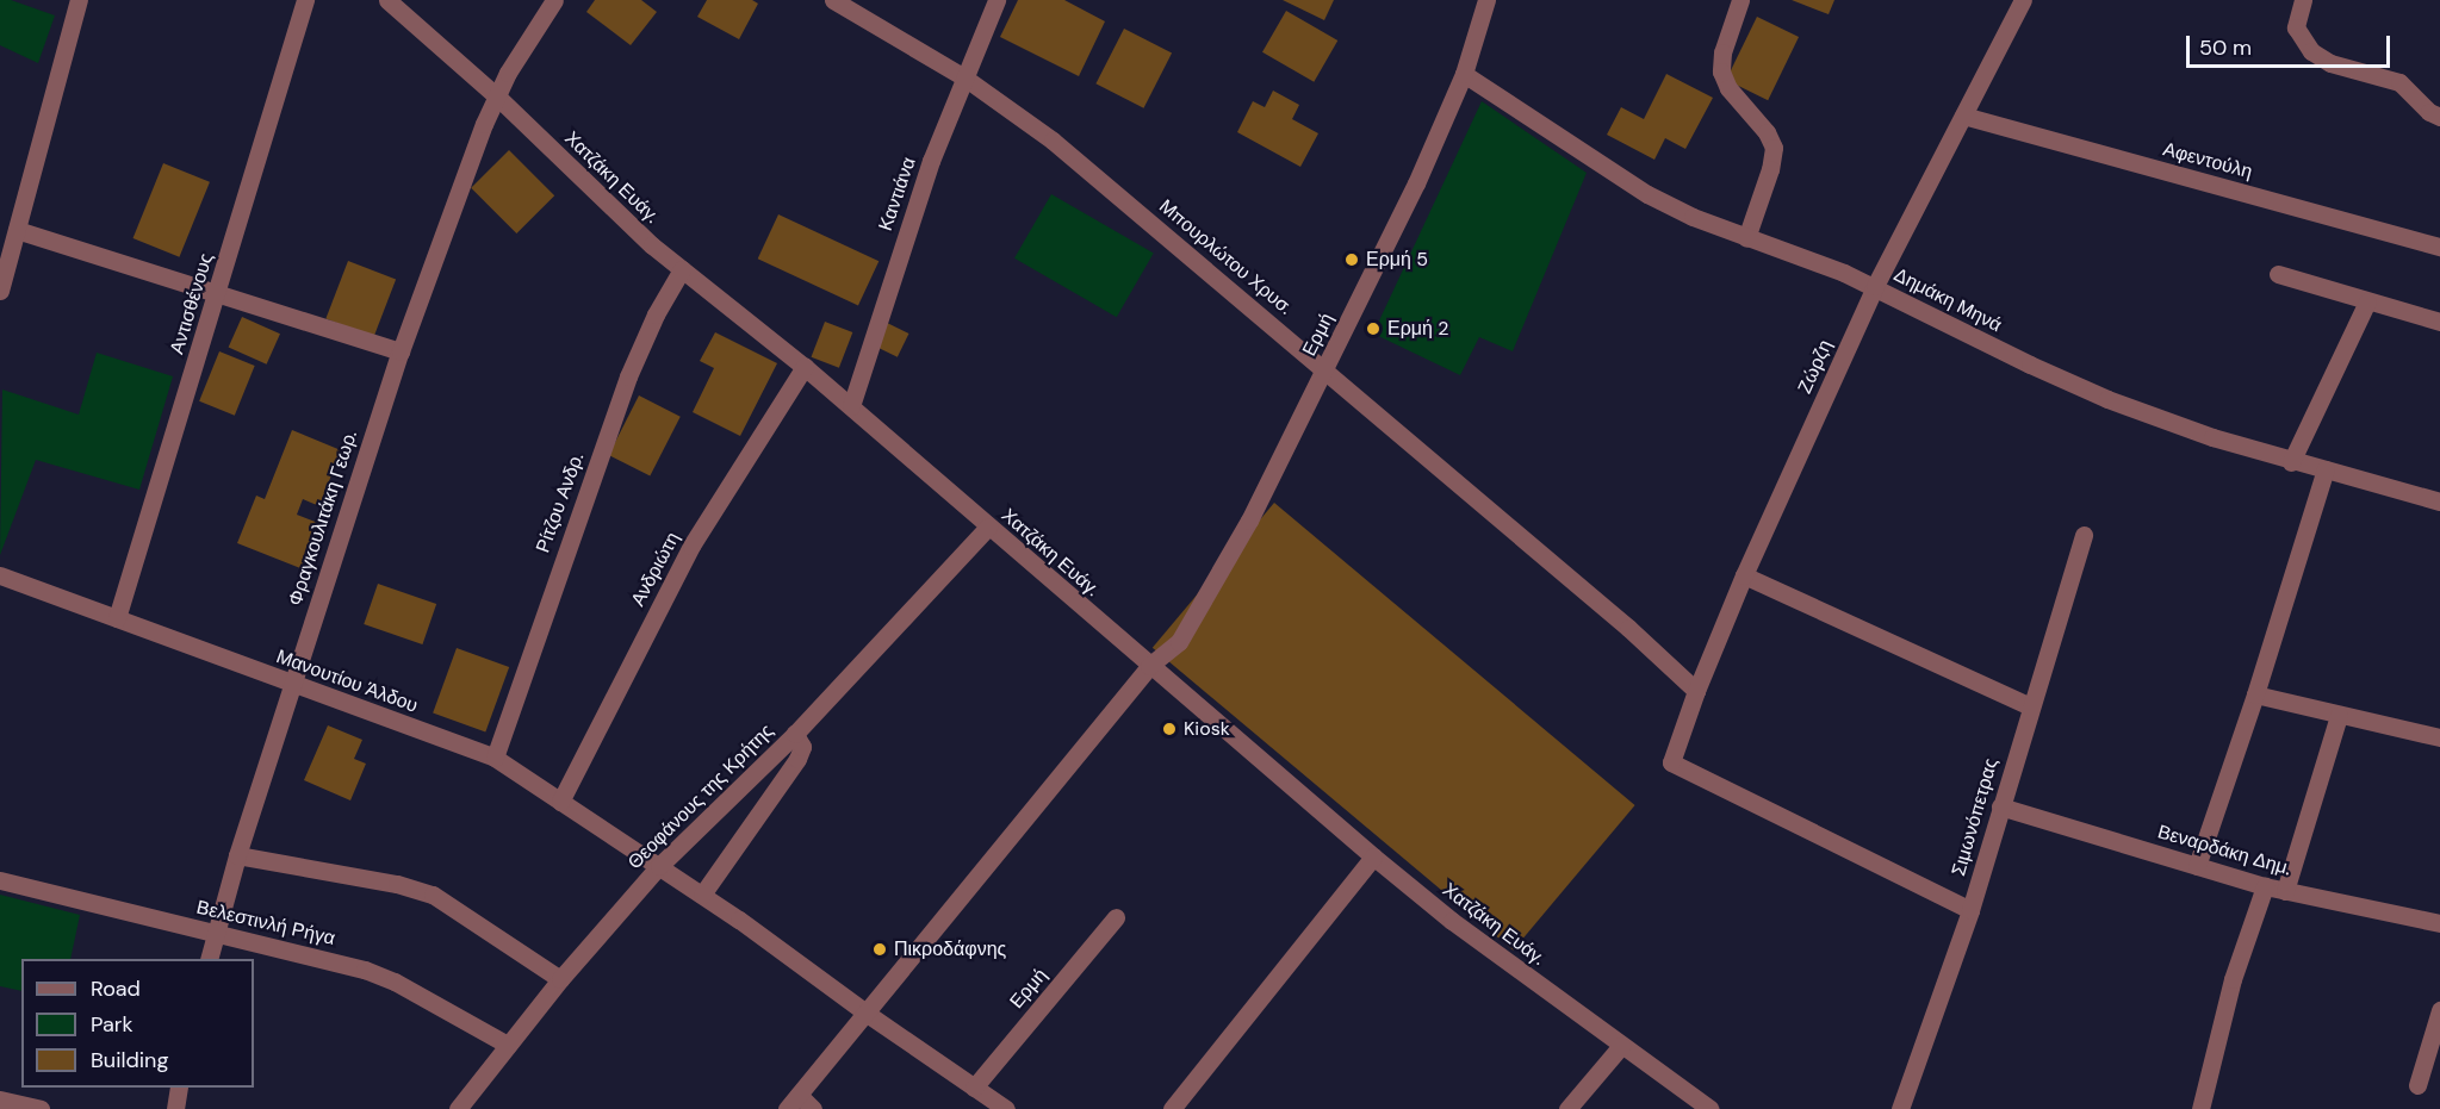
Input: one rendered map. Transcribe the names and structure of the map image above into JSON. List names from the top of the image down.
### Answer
{
  "streets": {
    "street": [
      "Αφεντούλη",
      "Χατζάκη Ευάγ.",
      "Καντιάνα",
      "Μπουρλώτου Χρυσ.",
      "Δημάκη Μηνά",
      "Αντισθένους",
      "Ερμή",
      "Ζώρζη",
      "Ρίτζου Ανδρ.",
      "Φραγκουλιτάκη Γεωρ.",
      "Ανδριώτη",
      "Μανουτίου Άλδου",
      "Θεοφάνους της Κρήτης",
      "Σιμωνόπετρας",
      "Βεναρδάκη Δημ.",
      "Βελεστινλή Ρήγα"
    ]
  },
  "crossings": [
    ["Αφεντούλη", "Ζώρζη"],
    ["Χατζάκη Ευάγ.", "Καντιάνα"],
    ["Χατζάκη Ευάγ.", "Ερμή"],
    ["Χατζάκη Ευάγ.", "Ρίτζου Ανδρ."],
    ["Χατζάκη Ευάγ.", "Φραγκουλιτάκη Γεωρ."],
    ["Χατζάκη Ευάγ.", "Ανδριώτη"],
    ["Χατζάκη Ευάγ.", "Θεοφάνους της Κρήτης"],
    ["Καντιάνα", "Μπουρλώτου Χρυσ."],
    ["Μπουρλώτου Χρυσ.", "Ερμή"],
    ["Μπουρλώτου Χρυσ.", "Ζώρζη"],
    ["Δημάκη Μηνά", "Ερμή"],
    ["Δημάκη Μηνά", "Ζώρζη"],
    ["Αντισθένους", "Μανουτίου Άλδου"],
    ["Ερμή", "Μανουτίου Άλδου"],
    ["Ζώρζη", "Σιμωνόπετρας"],
    ["Ρίτζου Ανδρ.", "Μανουτίου Άλδου"],
    ["Φραγκουλιτάκη Γεωρ.", "Μανουτίου Άλδου"],
    ["Φραγκουλιτάκη Γεωρ.", "Βελεστινλή Ρήγα"],
    ["Ανδριώτη", "Μανουτίου Άλδου"],
    ["Μανουτίου Άλδου", "Θεοφάνους της Κρήτης"],
    ["Θεοφάνους της Κρήτης", "Βελεστινλή Ρήγα"],
    ["Σιμωνόπετρας", "Βεναρδάκη Δημ."]
  ],
  "places": [
    "Ερμή 5",
    "Ερμή 2",
    "Kiosk",
    "Πικροδάφνης"
  ],
  "legend": ["Road", "Park", "Building"],
  "scale_bar": "50 m"
}
